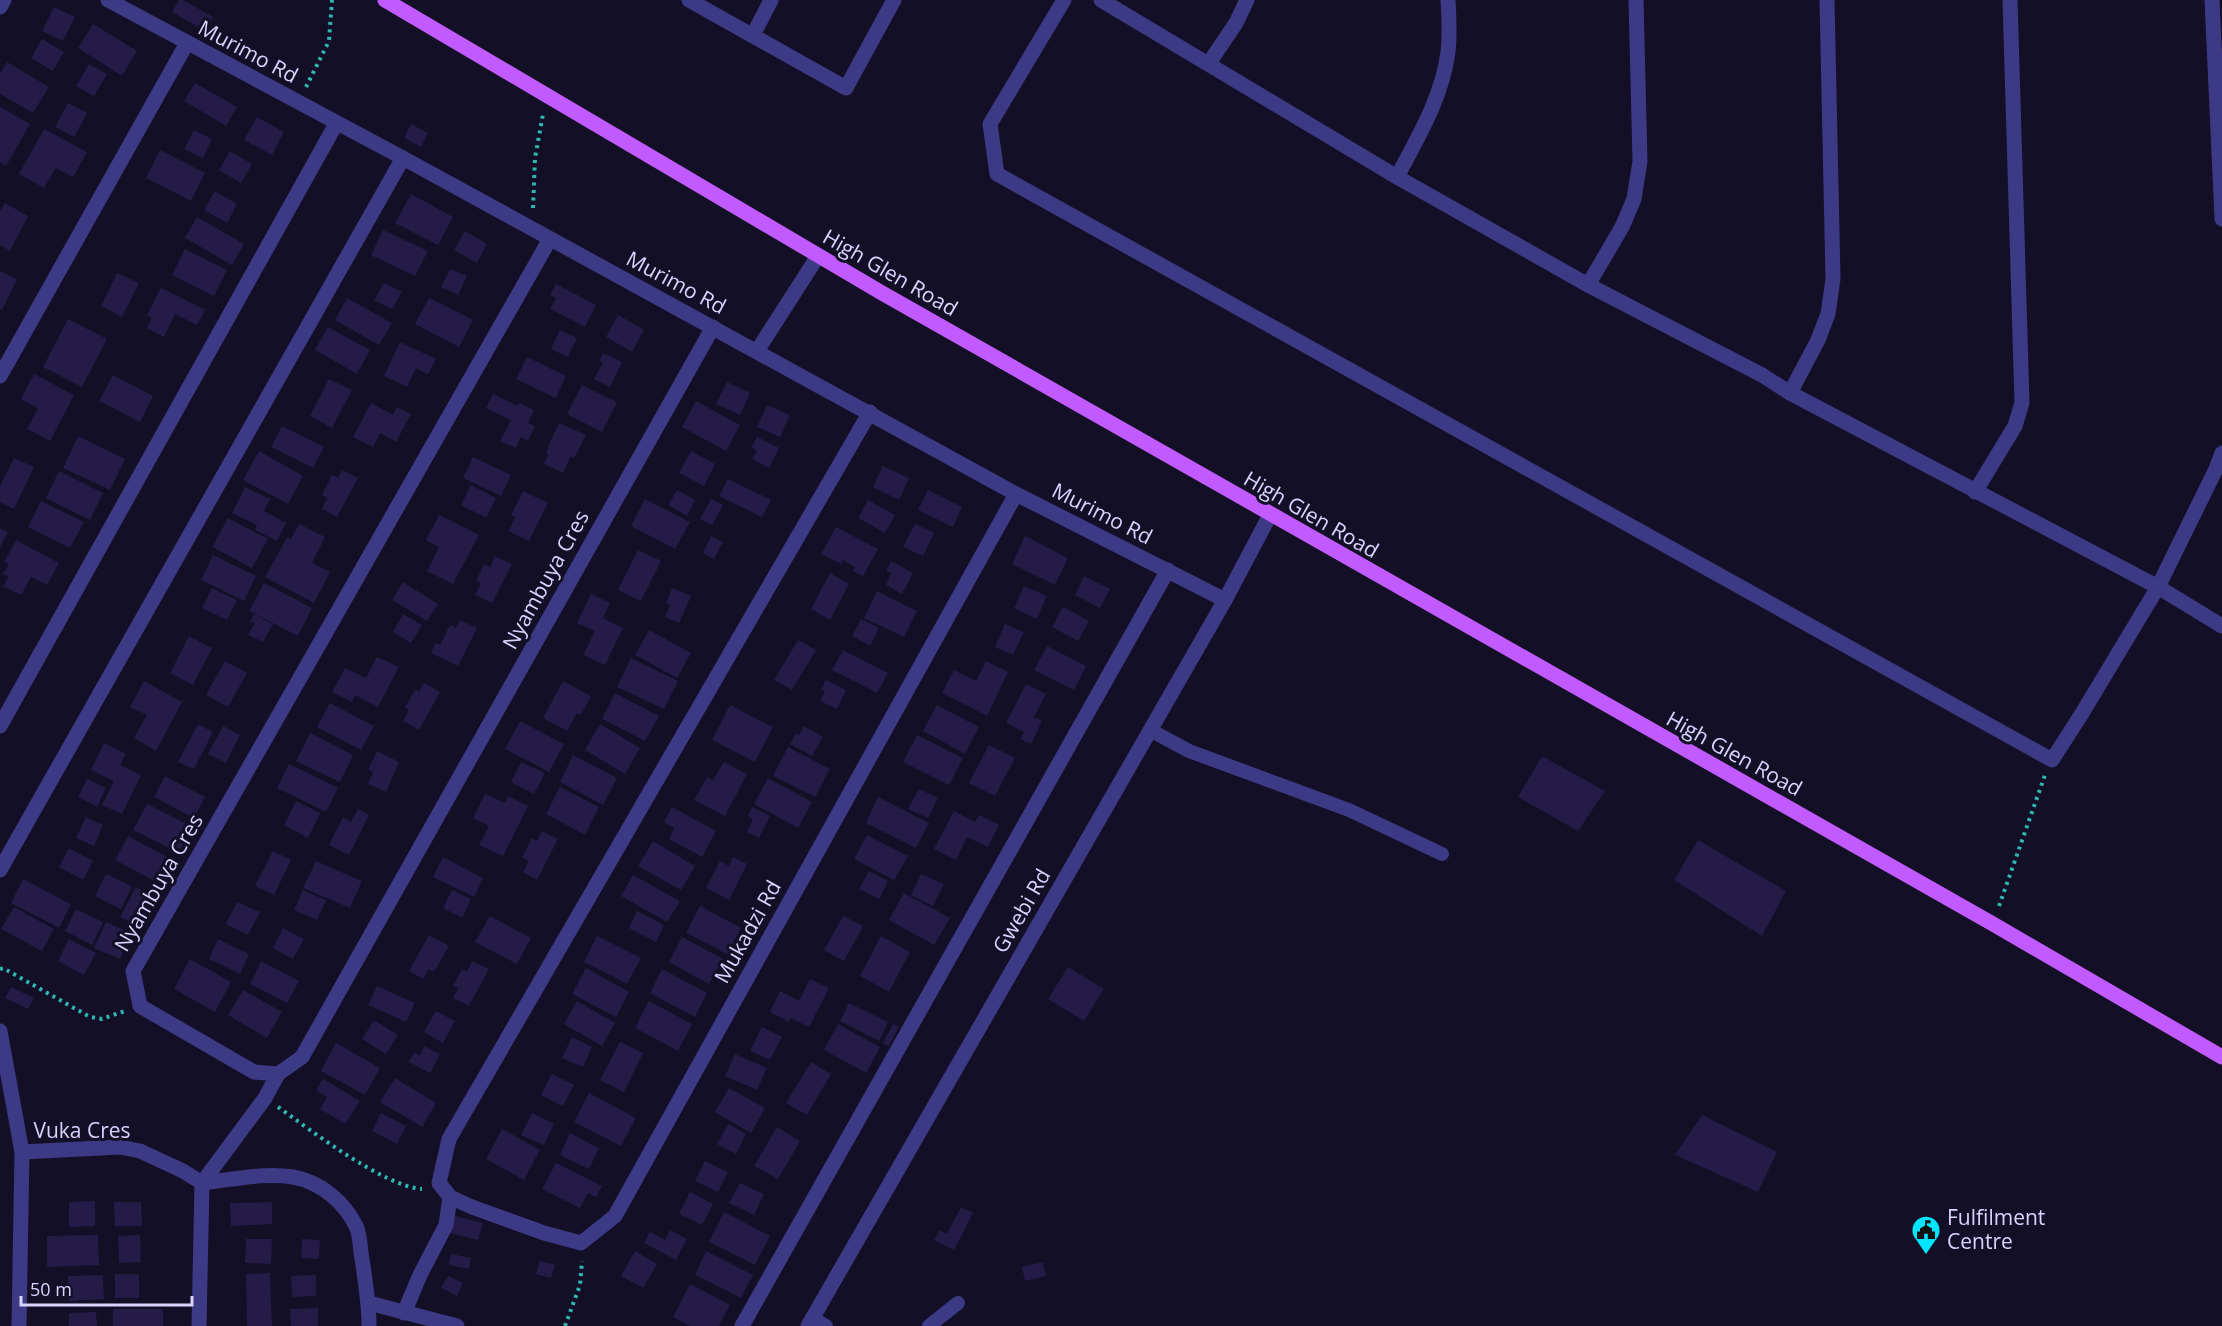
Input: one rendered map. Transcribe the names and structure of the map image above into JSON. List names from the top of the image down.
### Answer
{
  "streets": {
    "main road": ["High Glen Road"],
    "street": [
      "Murimo Rd",
      "Nyambuya Cres",
      "Gwebi Rd",
      "Mukadzi Rd",
      "Vuka Cres"
    ]
  },
  "crossings": [
    ["Murimo Rd", "Nyambuya Cres"],
    ["Murimo Rd", "Gwebi Rd"],
    ["Murimo Rd", "Mukadzi Rd"],
    ["High Glen Road", "Gwebi Rd"]
  ],
  "places": {
    "public building": ["Fulfilment Centre"]
  },
  "scale_bar": "50 m"
}
